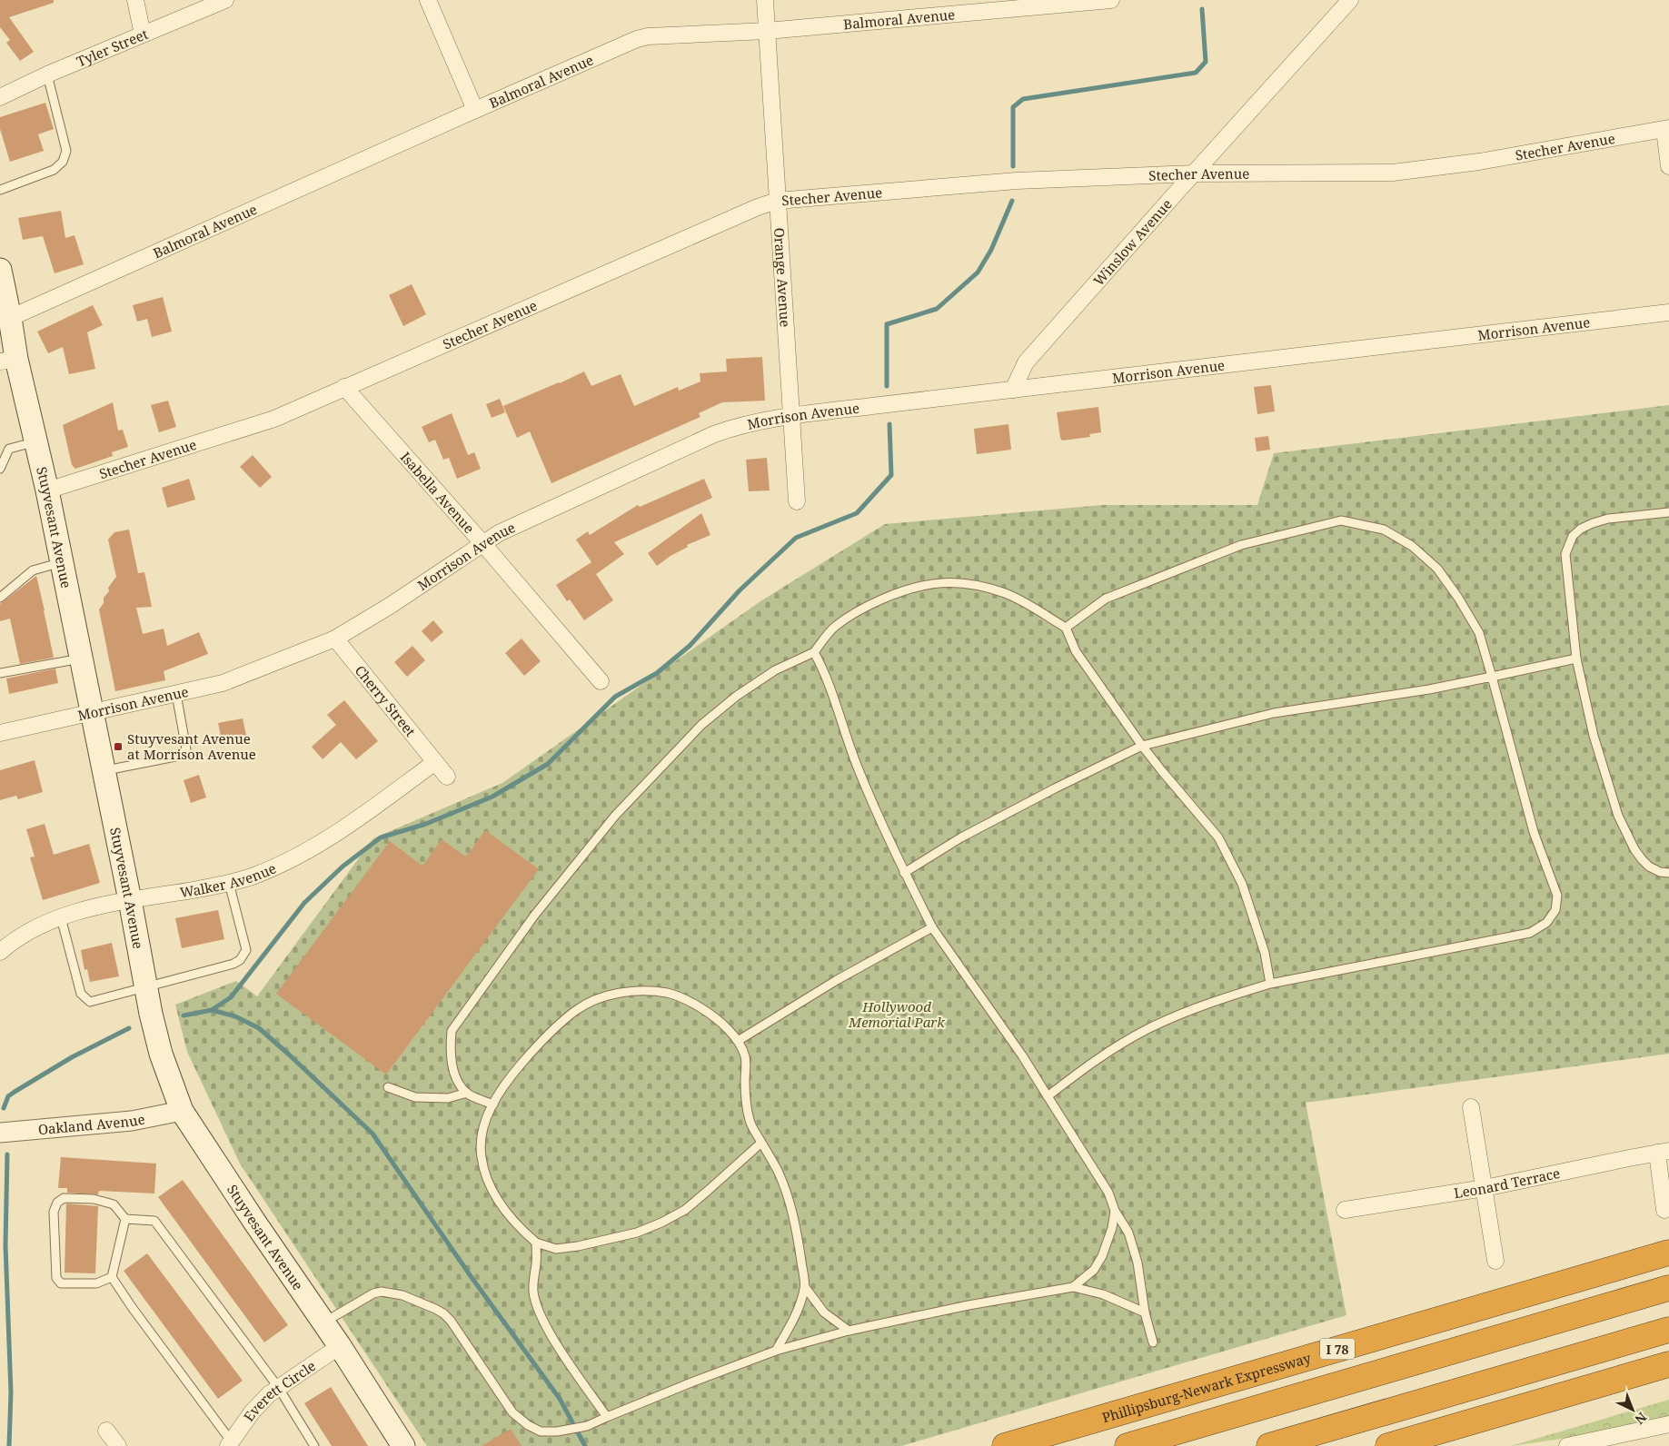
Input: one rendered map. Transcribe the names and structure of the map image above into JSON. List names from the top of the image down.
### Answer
{
  "streets": {
    "highway": ["I 78", "Phillipsburg-Newark Expressway"],
    "main road": ["Stuyvesant Avenue"],
    "street": [
      "Balmoral Avenue",
      "Tyler Street",
      "Stecher Avenue",
      "Winslow Avenue",
      "Orange Avenue",
      "Morrison Avenue",
      "Isabella Avenue",
      "Cherry Street",
      "Walker Avenue",
      "Oakland Avenue",
      "Leonard Terrace",
      "Everett Circle"
    ]
  },
  "crossings": [
    ["Balmoral Avenue", "Orange Avenue"],
    ["Balmoral Avenue", "Stuyvesant Avenue"],
    ["Stecher Avenue", "Winslow Avenue"],
    ["Stecher Avenue", "Orange Avenue"],
    ["Stecher Avenue", "Isabella Avenue"],
    ["Stecher Avenue", "Stuyvesant Avenue"],
    ["Winslow Avenue", "Morrison Avenue"],
    ["Orange Avenue", "Morrison Avenue"],
    ["Morrison Avenue", "Isabella Avenue"],
    ["Morrison Avenue", "Stuyvesant Avenue"],
    ["Morrison Avenue", "Cherry Street"],
    ["Stuyvesant Avenue", "Walker Avenue"],
    ["Stuyvesant Avenue", "Oakland Avenue"],
    ["Stuyvesant Avenue", "Everett Circle"],
    ["Cherry Street", "Walker Avenue"]
  ],
  "parks": ["Hollywood Memorial Park"],
  "places": {
    "transit": ["Stuyvesant Avenue at Morrison Avenue"]
  },
  "north": "bottom right"
}
